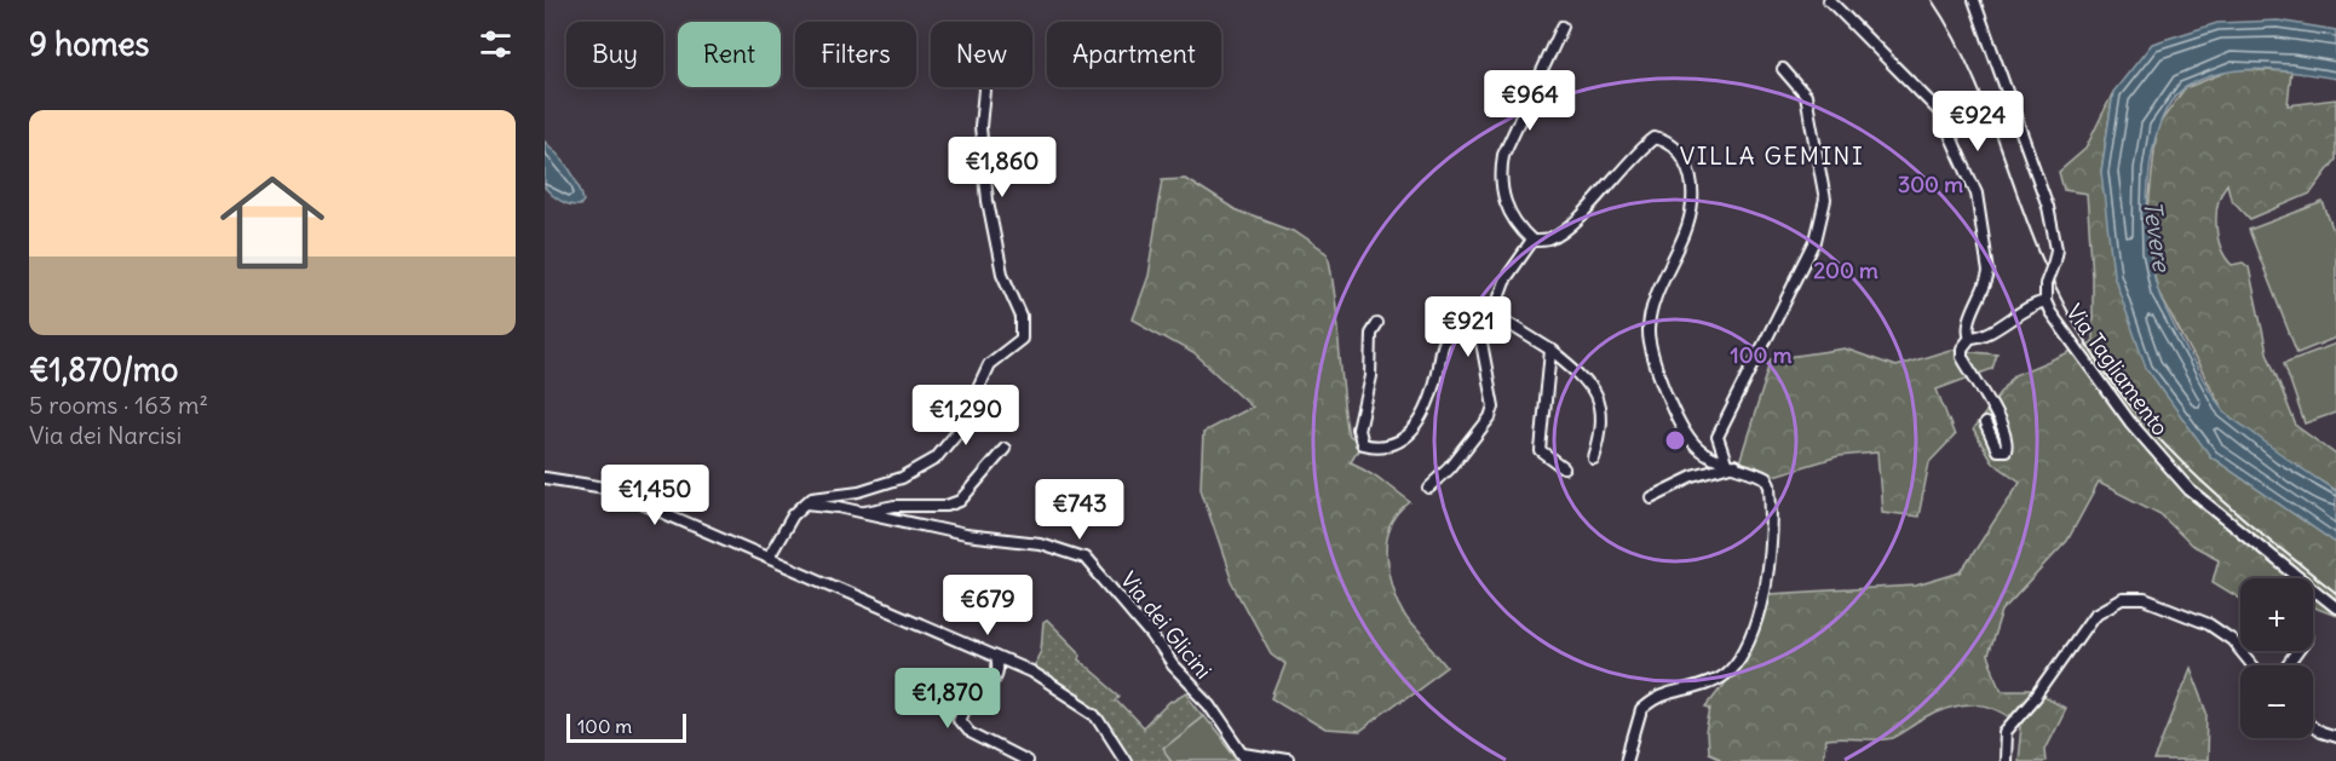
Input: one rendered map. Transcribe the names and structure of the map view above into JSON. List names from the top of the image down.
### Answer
{
  "streets": {
    "street": ["Via Tagliamento", "Via dei Glicini"]
  },
  "districts": ["VILLA GEMINI"],
  "water": ["Tevere"],
  "scale_bar": "100 m",
  "page": {
    "heading": "9 homes",
    "chip": [
      "Buy",
      "Rent",
      "Filters",
      "New",
      "Apartment"
    ],
    "price": [
      "€964",
      "€924",
      "€1,860",
      "€921",
      "€1,290",
      "€1,450",
      "€743",
      "€679",
      "€1,870"
    ],
    "list": [
      {
        "name": "€1,870/mo",
        "note": "5 rooms · 163 m² · Via dei Narcisi"
      }
    ],
    "map_buttons": ["+", "−"],
    "scale": "100 m"
  },
  "rings": ["300 m", "200 m", "100 m"]
}
